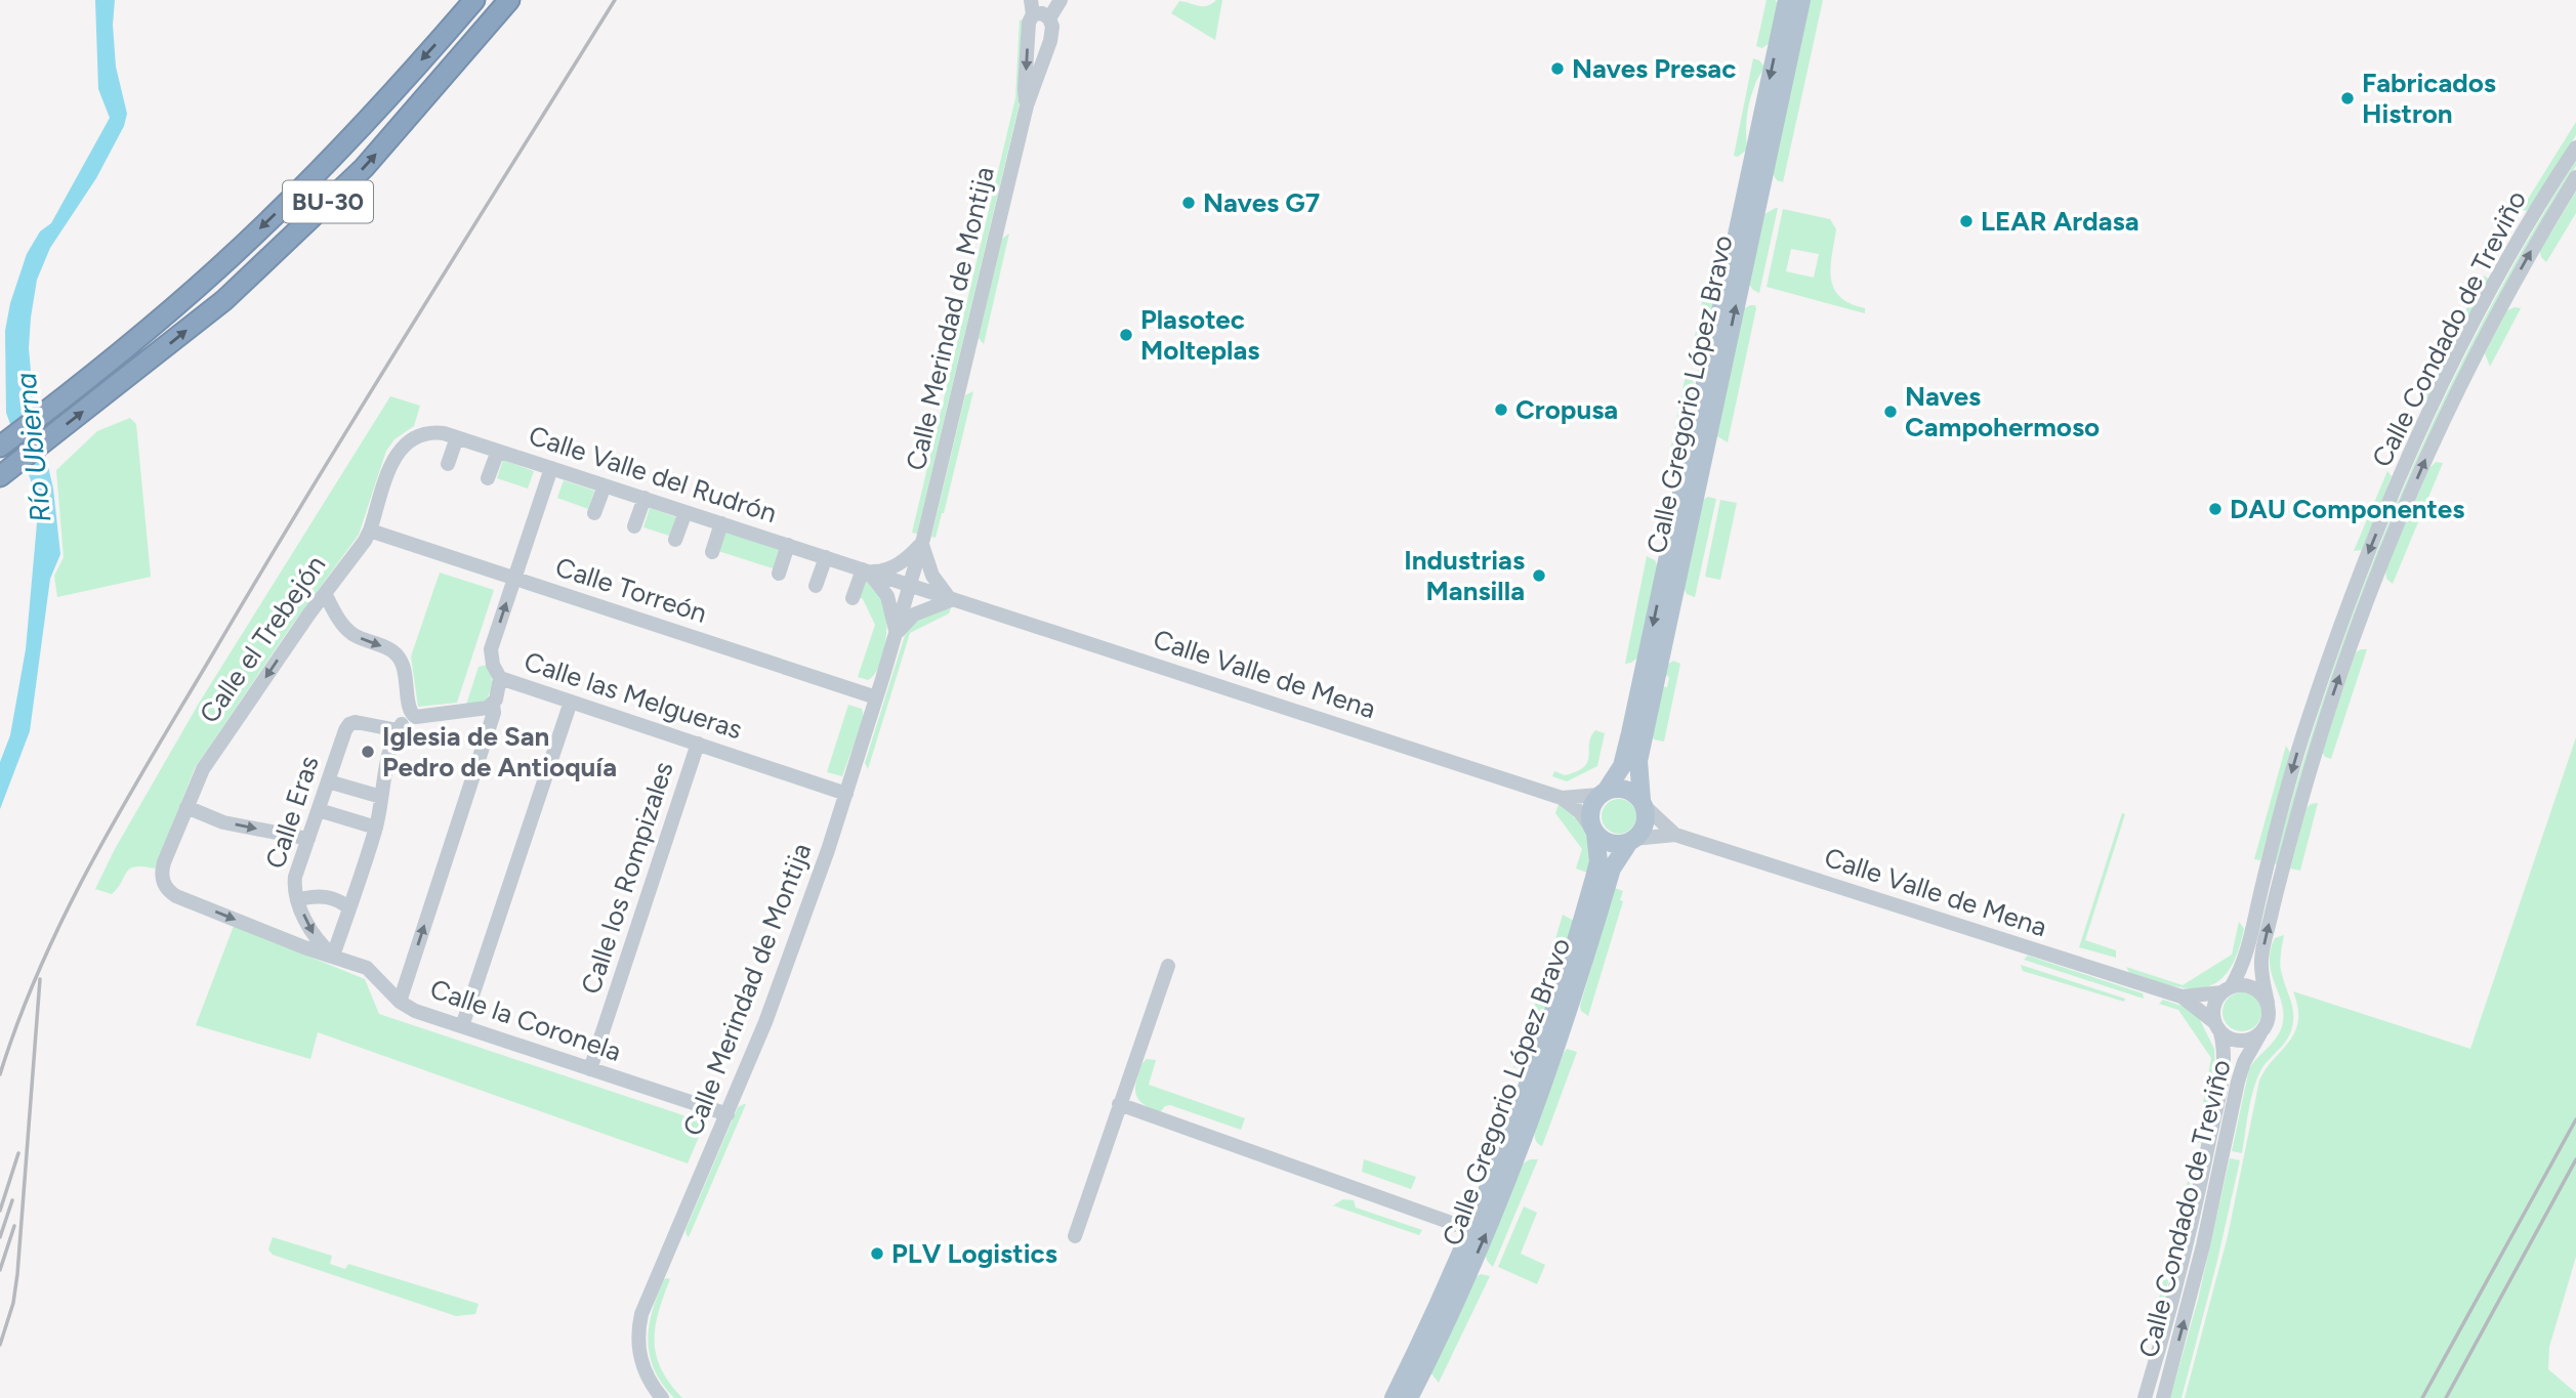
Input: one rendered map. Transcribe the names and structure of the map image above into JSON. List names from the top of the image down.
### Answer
{
  "streets": {
    "highway": ["BU-30"],
    "main road": ["Calle Gregorio López Bravo"],
    "street": [
      "Calle Merindad de Montija",
      "Calle Condado de Treviño",
      "Calle Valle del Rudrón",
      "Calle Torreón",
      "Calle el Trebejón",
      "Calle Valle de Mena",
      "Calle las Melgueras",
      "Calle Eras",
      "Calle los Rompizales",
      "Calle la Coronela"
    ]
  },
  "crossings": [
    ["Calle Merindad de Montija", "Calle Valle del Rudrón"],
    ["Calle Merindad de Montija", "Calle Torreón"],
    ["Calle Merindad de Montija", "Calle Valle de Mena"],
    ["Calle Merindad de Montija", "Calle las Melgueras"],
    ["Calle Merindad de Montija", "Calle la Coronela"],
    ["Calle Condado de Treviño", "Calle Valle de Mena"],
    ["Calle Gregorio López Bravo", "Calle Valle de Mena"],
    ["Calle Valle del Rudrón", "Calle el Trebejón"],
    ["Calle Valle del Rudrón", "Calle Valle de Mena"],
    ["Calle Torreón", "Calle el Trebejón"],
    ["Calle el Trebejón", "Calle la Coronela"],
    ["Calle las Melgueras", "Calle los Rompizales"],
    ["Calle Eras", "Calle la Coronela"],
    ["Calle los Rompizales", "Calle la Coronela"]
  ],
  "one_way": ["Calle el Trebejón", "Calle Eras"],
  "water": ["Río Ubierna"],
  "places": [
    "Naves Presac",
    "Fabricados Histron",
    "Naves G7",
    "LEAR Ardasa",
    "Plasotec Molteplas",
    "Cropusa",
    "Naves Campohermoso",
    "DAU Componentes",
    "Industrias Mansilla",
    "Iglesia de San Pedro de Antioquía",
    "PLV Logistics"
  ]
}
